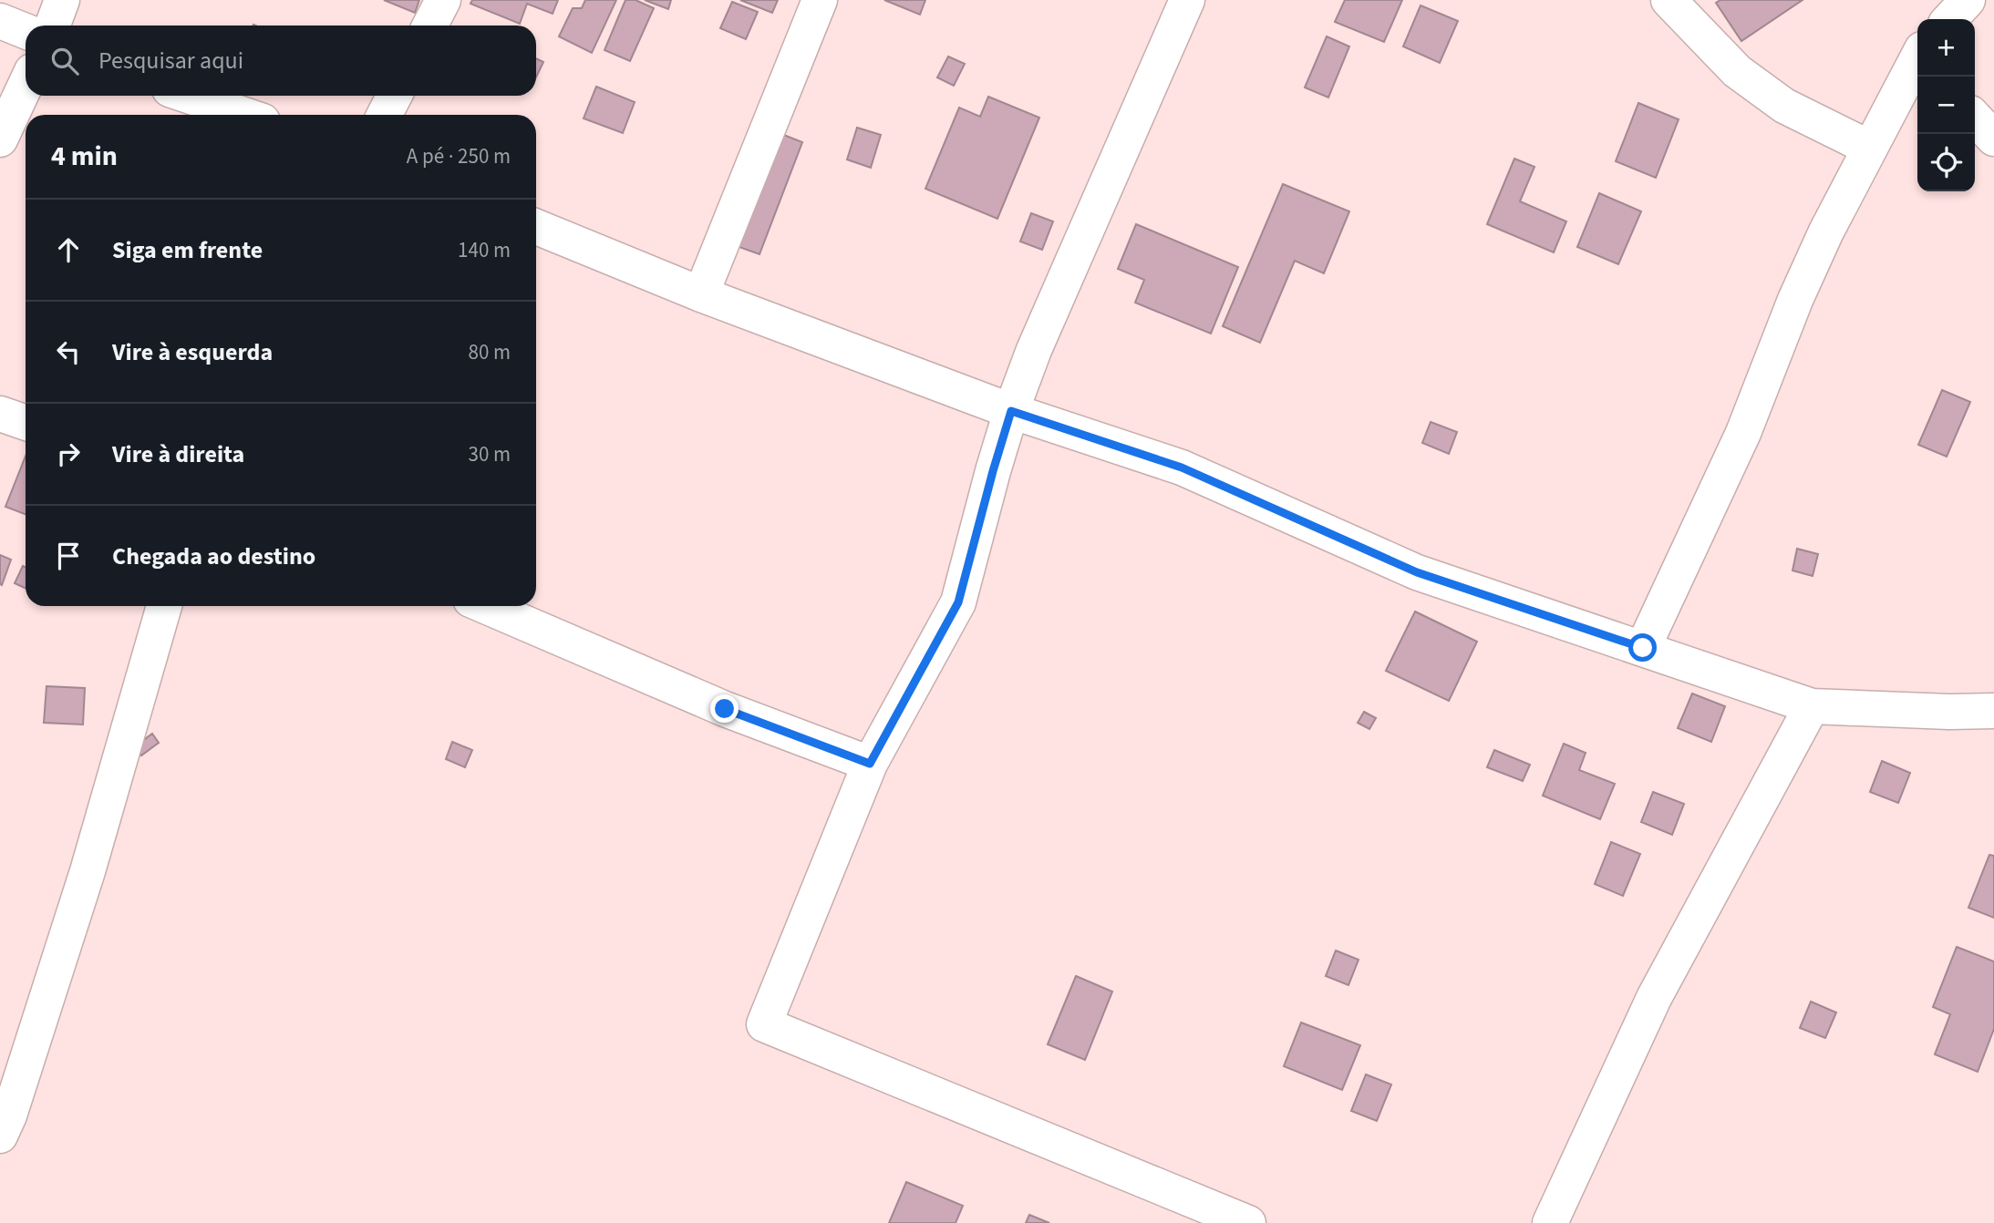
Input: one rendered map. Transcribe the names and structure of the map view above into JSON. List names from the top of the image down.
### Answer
{
  "page": {
    "map_buttons": ["+", "−"],
    "search": "Pesquisar aqui",
    "heading": ["4 min", "A pé · 250 m"],
    "list": [
      ["Siga em frente", "140 m"],
      ["Vire à esquerda", "80 m"],
      ["Vire à direita", "30 m"],
      "Chegada ao destino"
    ]
  }
}
